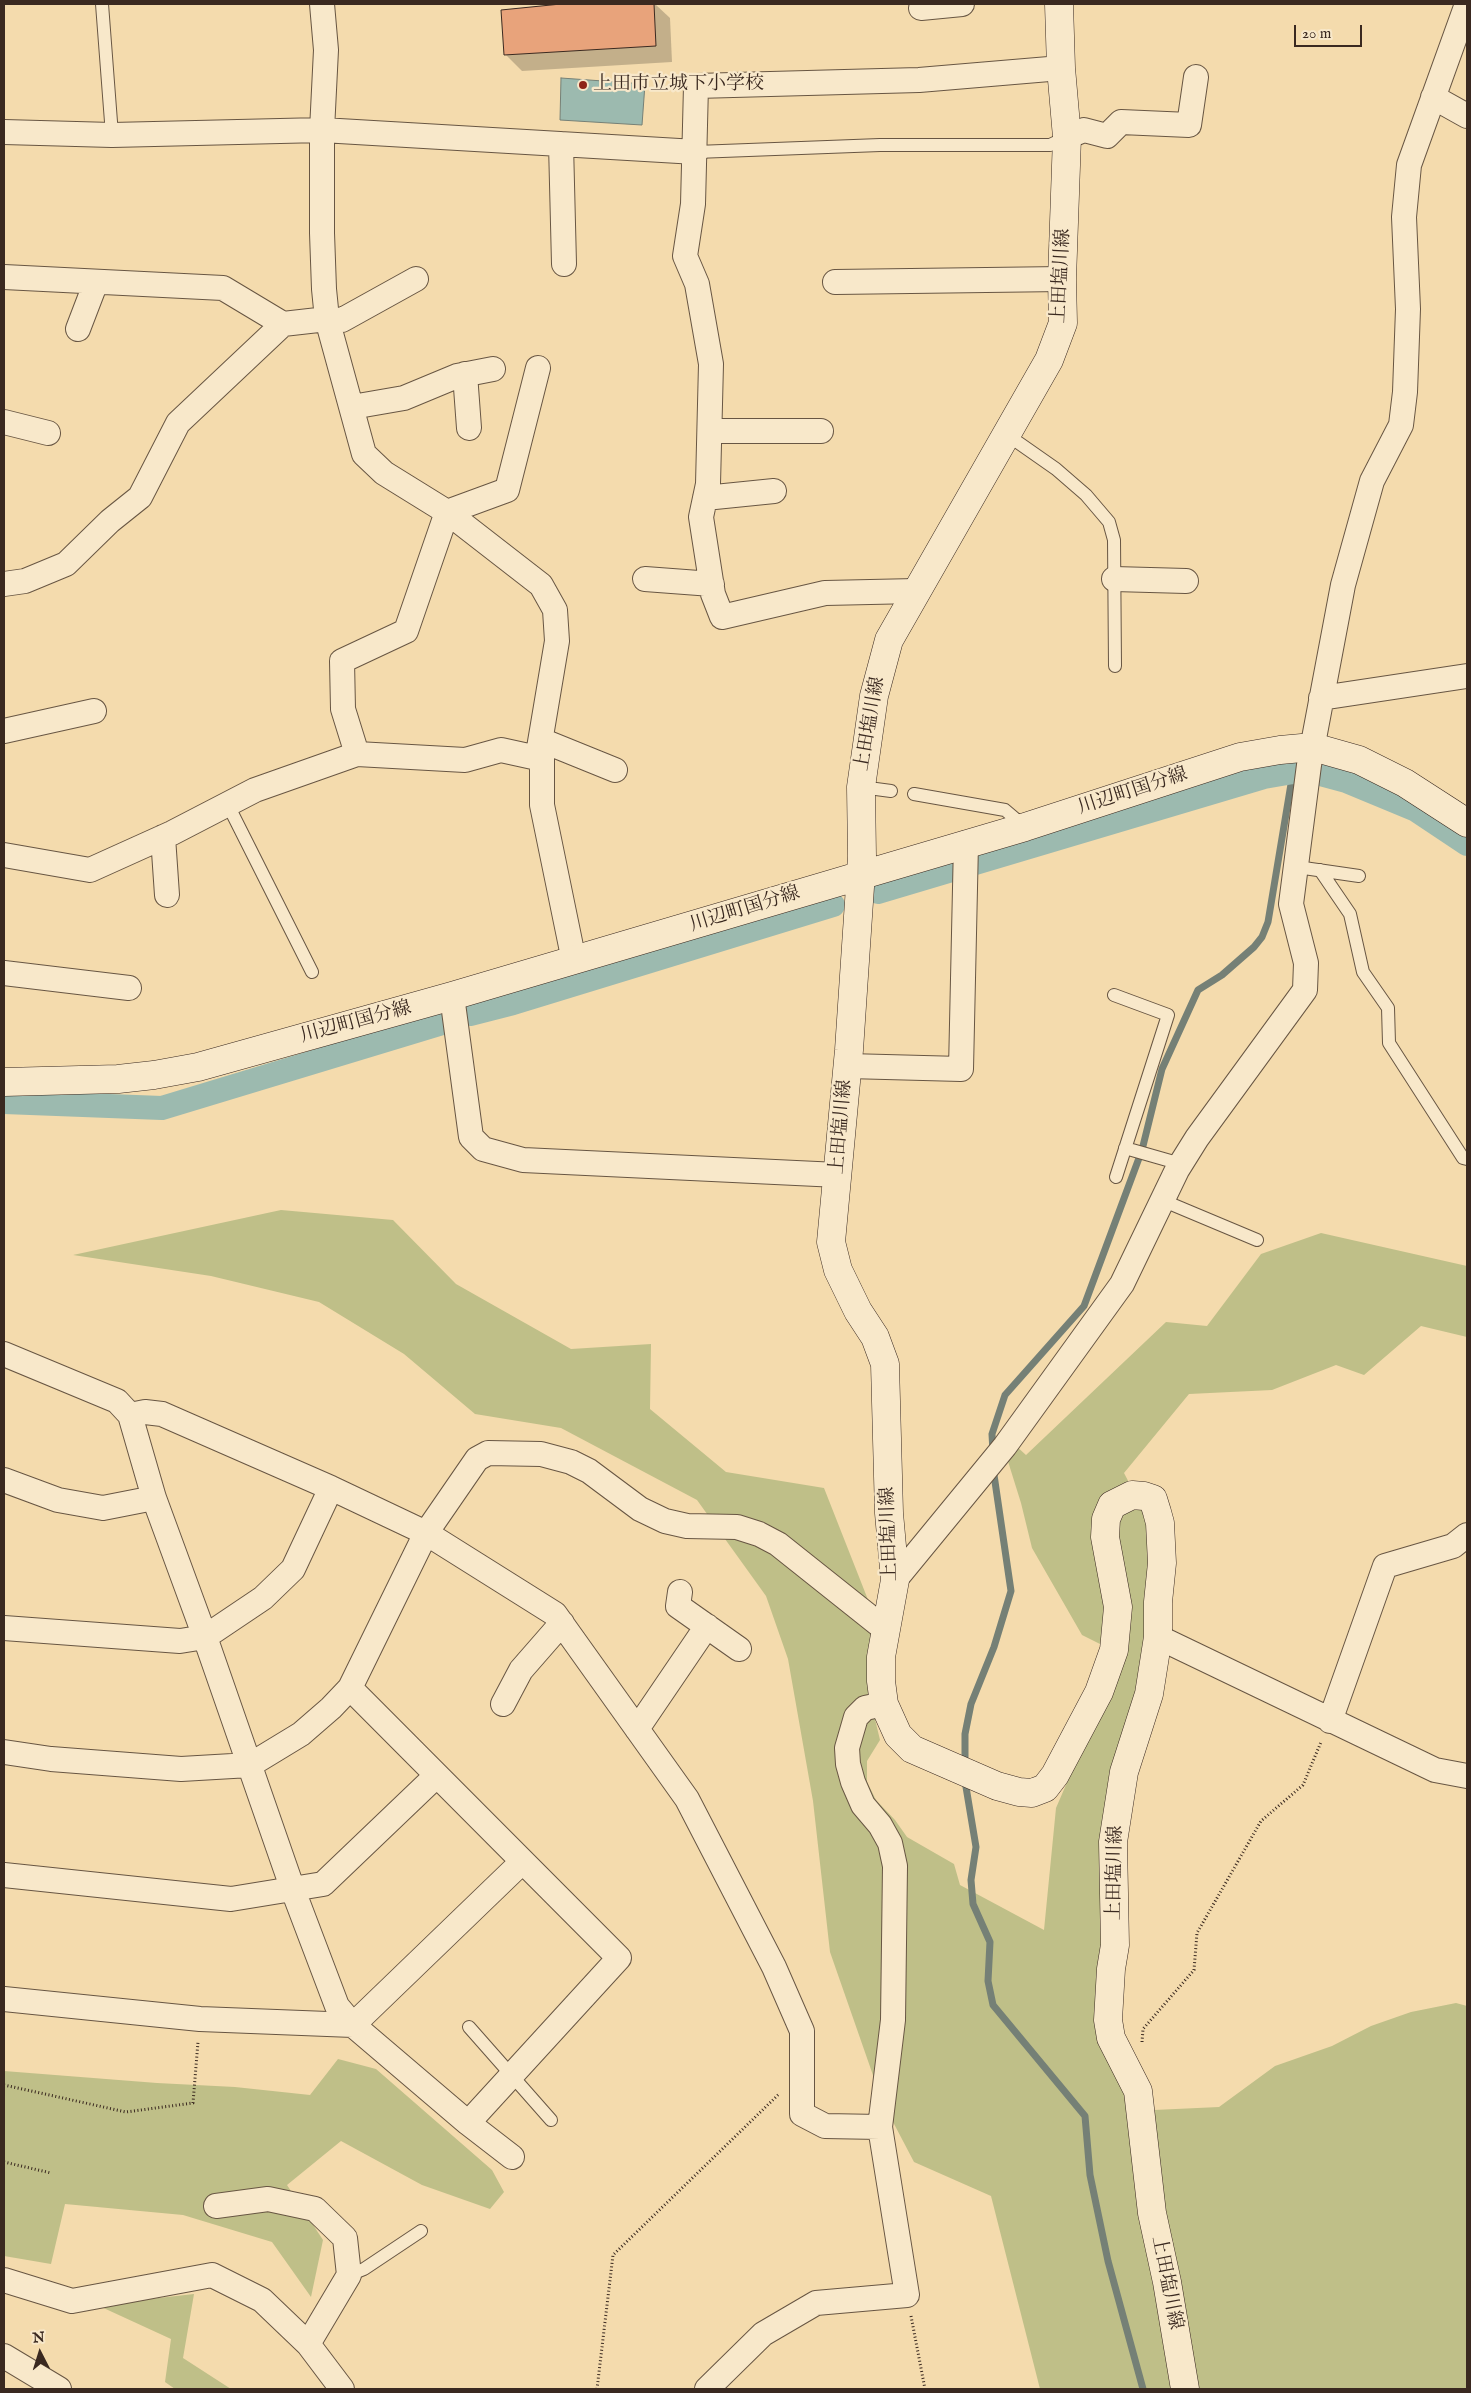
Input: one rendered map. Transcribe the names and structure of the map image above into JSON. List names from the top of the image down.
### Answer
{
  "streets": {
    "main road": ["上田塩川線", "川辺町国分線"]
  },
  "crossings": [
    ["上田塩川線", "川辺町国分線"]
  ],
  "places": ["上田市立城下小学校"],
  "scale_bar": "20 m",
  "north": "top"
}
